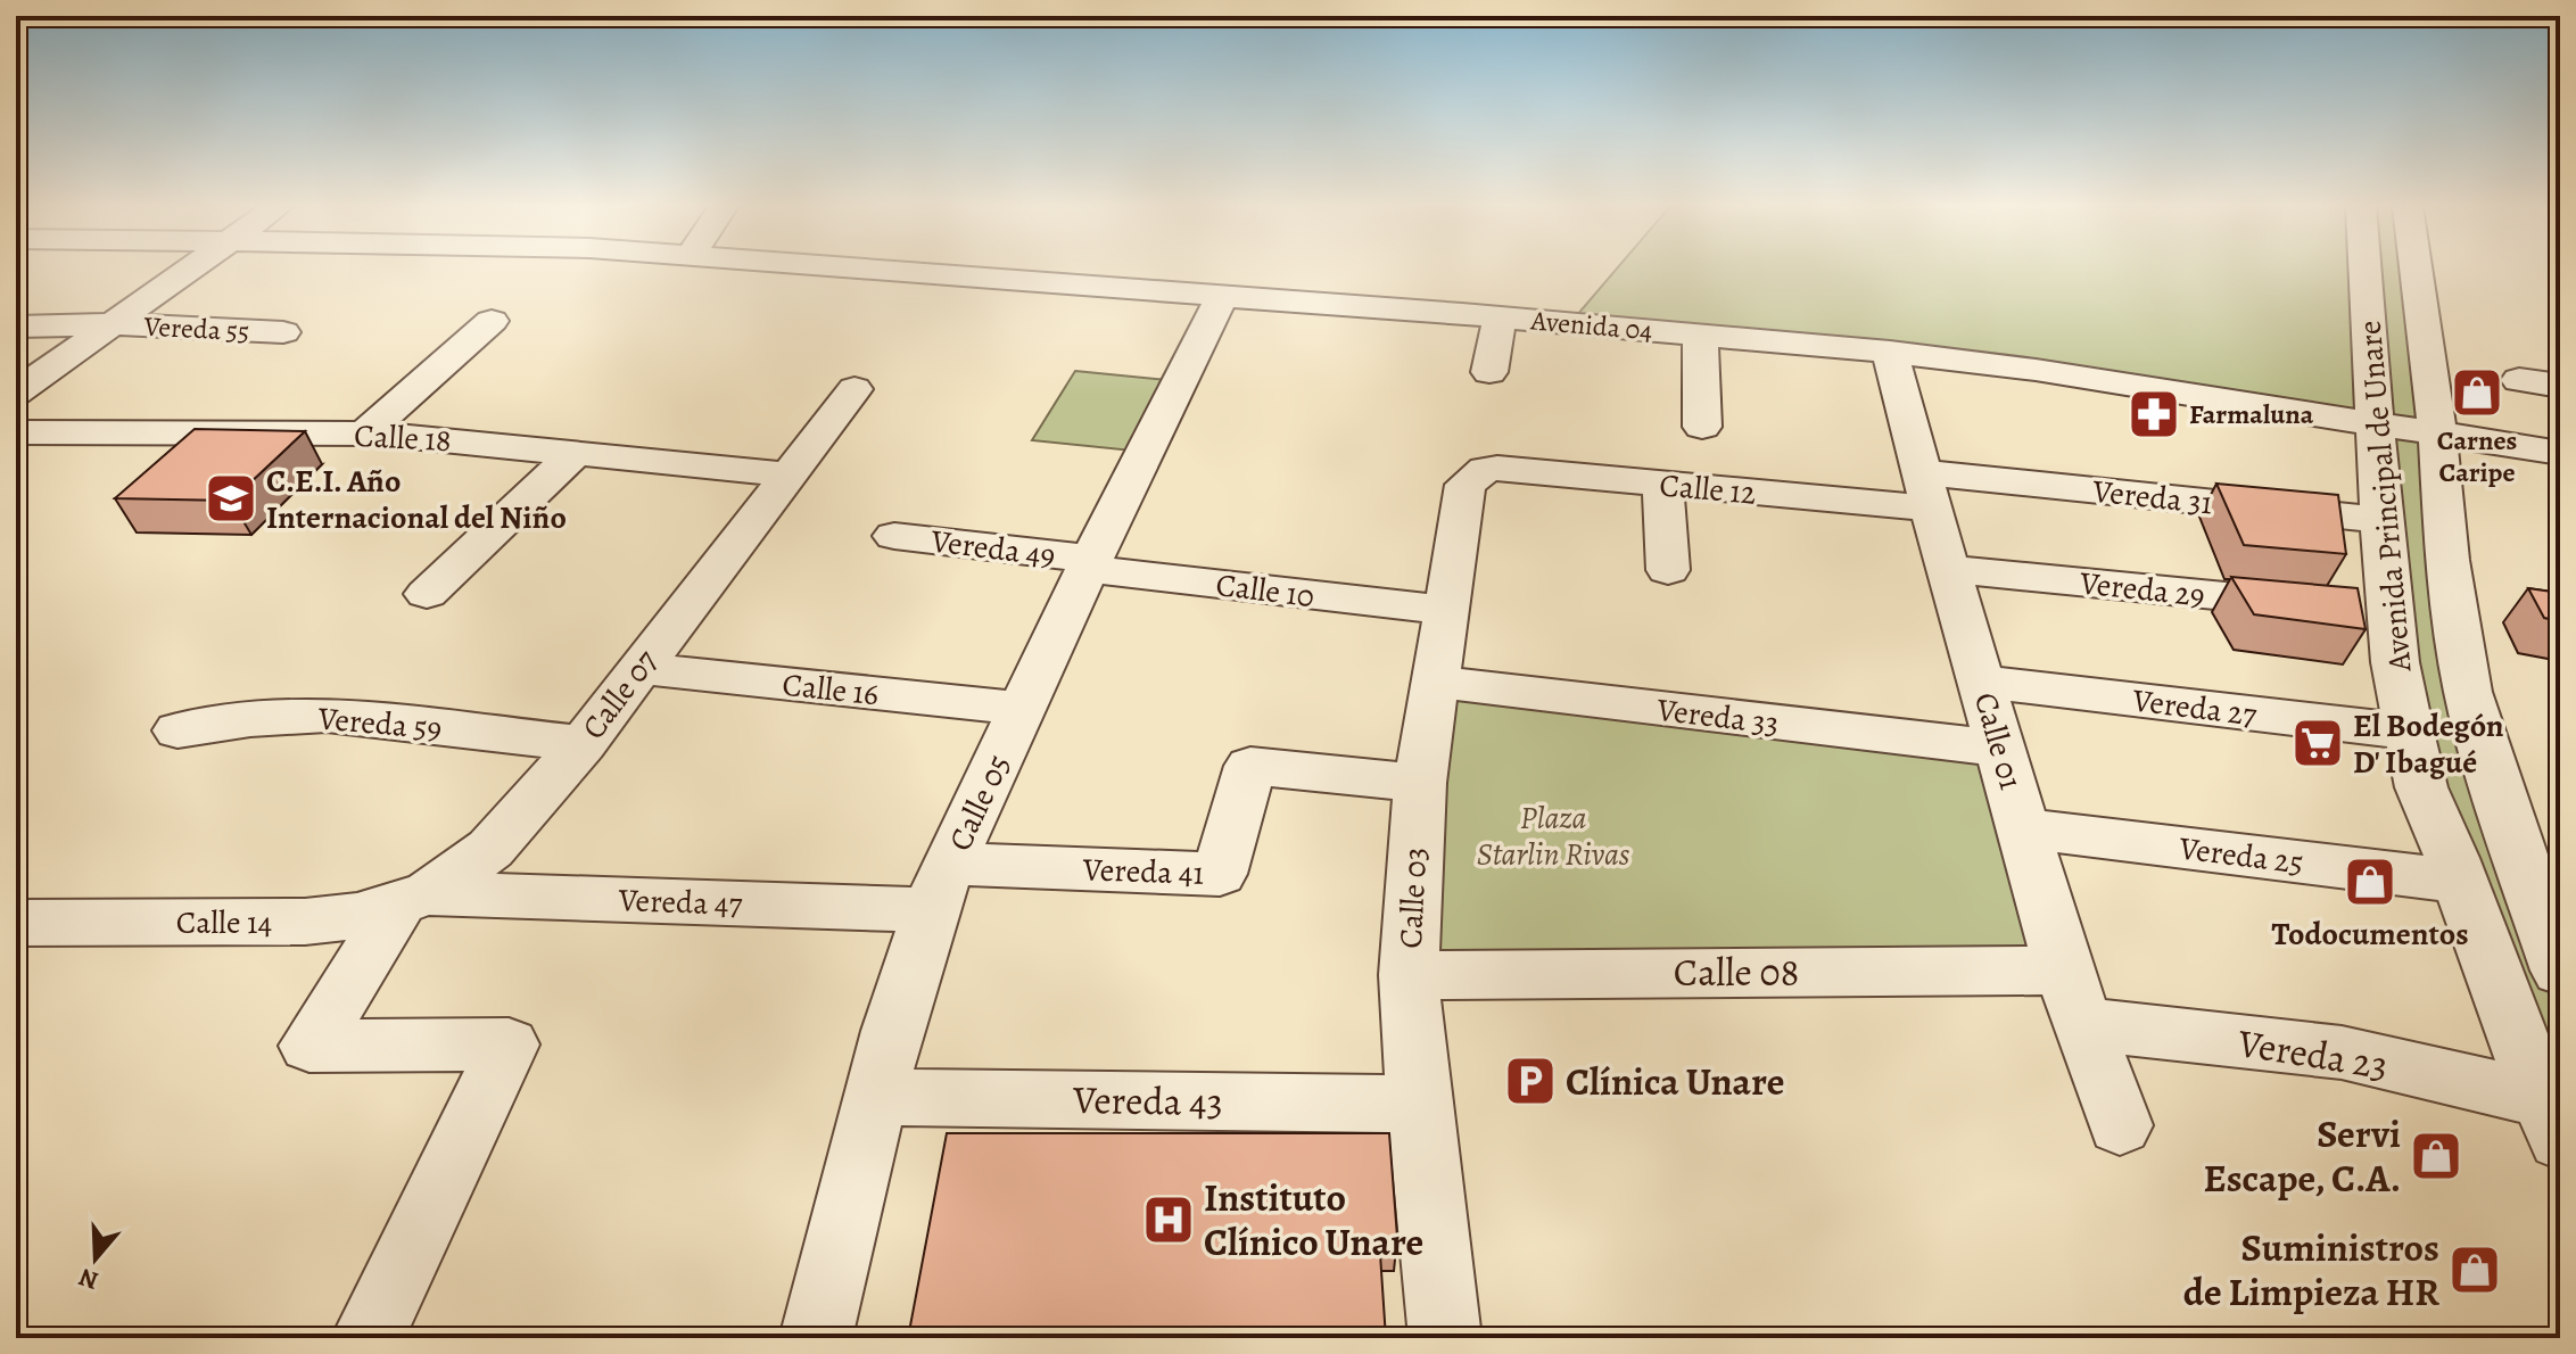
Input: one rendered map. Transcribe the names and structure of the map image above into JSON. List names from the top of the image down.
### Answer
{
  "streets": {
    "street": [
      "Avenida 04",
      "Vereda 55",
      "Calle 18",
      "Calle 12",
      "Vereda 31",
      "Avenida Principal de Unare",
      "Vereda 49",
      "Vereda 29",
      "Calle 10",
      "Calle 16",
      "Calle 07",
      "Vereda 27",
      "Vereda 33",
      "Vereda 59",
      "Calle 01",
      "Calle 05",
      "Vereda 25",
      "Vereda 41",
      "Calle 03",
      "Vereda 47",
      "Calle 14",
      "Calle 08",
      "Vereda 23",
      "Vereda 43"
    ]
  },
  "crossings": [
    ["Avenida 04", "Avenida Principal de Unare"],
    ["Avenida 04", "Calle 01"],
    ["Avenida 04", "Calle 05"],
    ["Calle 18", "Calle 07"],
    ["Calle 12", "Vereda 31"],
    ["Calle 12", "Calle 01"],
    ["Calle 12", "Calle 03"],
    ["Vereda 31", "Avenida Principal de Unare"],
    ["Vereda 31", "Calle 01"],
    ["Avenida Principal de Unare", "Vereda 29"],
    ["Avenida Principal de Unare", "Vereda 27"],
    ["Avenida Principal de Unare", "Vereda 25"],
    ["Avenida Principal de Unare", "Vereda 23"],
    ["Vereda 49", "Calle 10"],
    ["Vereda 49", "Calle 05"],
    ["Vereda 29", "Calle 01"],
    ["Calle 10", "Calle 05"],
    ["Calle 10", "Calle 03"],
    ["Calle 16", "Calle 07"],
    ["Calle 16", "Calle 05"],
    ["Calle 07", "Vereda 59"],
    ["Calle 07", "Vereda 47"],
    ["Calle 07", "Calle 14"],
    ["Vereda 27", "Calle 01"],
    ["Vereda 33", "Calle 01"],
    ["Vereda 33", "Calle 03"],
    ["Calle 01", "Vereda 25"],
    ["Calle 01", "Calle 08"],
    ["Calle 01", "Vereda 23"],
    ["Calle 05", "Vereda 41"],
    ["Calle 05", "Vereda 47"],
    ["Calle 05", "Vereda 43"],
    ["Vereda 41", "Calle 03"],
    ["Vereda 41", "Vereda 47"],
    ["Calle 03", "Calle 08"],
    ["Calle 03", "Vereda 43"],
    ["Vereda 47", "Calle 14"],
    ["Calle 08", "Vereda 23"]
  ],
  "parks": ["Plaza Starlin Rivas"],
  "places": {
    "shop": [
      "Carnes Caripe",
      "Todocumentos",
      "Servi Escape, C.A.",
      "Suministros de Limpieza HR"
    ],
    "pharmacy": ["Farmaluna"],
    "school or university": ["C.E.I. Año Internacional del Niño"],
    "supermarket": ["El Bodegón D' Ibagué"],
    "parking": ["Clínica Unare"],
    "hospital": ["Instituto Clínico Unare"]
  },
  "north": "bottom"
}
